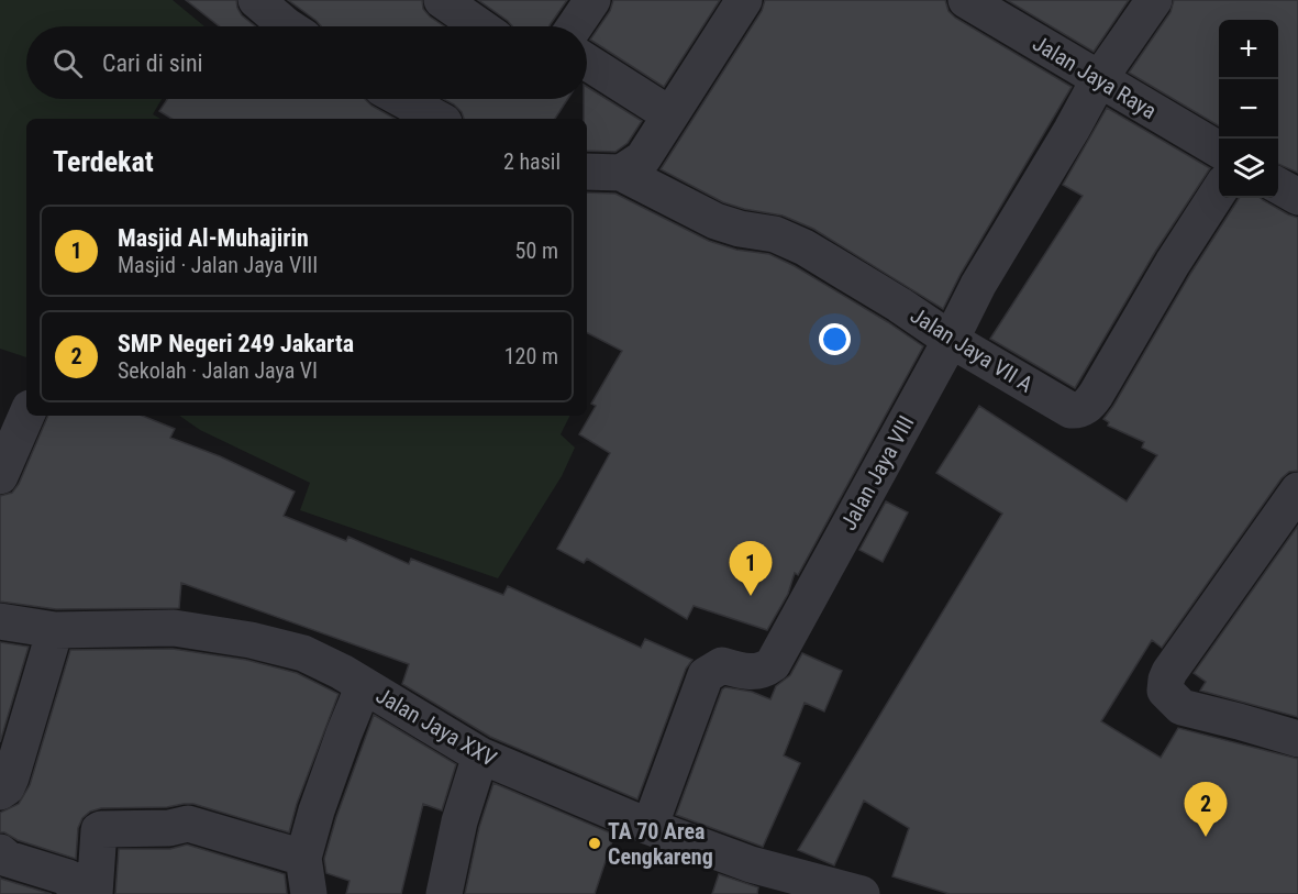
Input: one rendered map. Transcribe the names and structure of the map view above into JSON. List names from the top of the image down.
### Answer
{
  "streets": {
    "street": [
      "Jalan Jaya Raya",
      "Jalan Jaya VII A",
      "Jalan Jaya VIII",
      "Jalan Jaya XXV"
    ]
  },
  "crossings": [
    ["Jalan Jaya Raya", "Jalan Jaya VIII"],
    ["Jalan Jaya VII A", "Jalan Jaya VIII"],
    ["Jalan Jaya VIII", "Jalan Jaya XXV"]
  ],
  "places": ["TA 70 Area Cengkareng"],
  "page": {
    "map_buttons": ["+", "−"],
    "search": "Cari di sini",
    "heading": ["Terdekat", "2 hasil"],
    "list": [
      {
        "mark": "1",
        "name": "Masjid Al-Muhajirin",
        "note": "Masjid · Jalan Jaya VIII",
        "value": "50 m"
      },
      {
        "mark": "2",
        "name": "SMP Negeri 249 Jakarta",
        "note": "Sekolah · Jalan Jaya VI",
        "value": "120 m"
      }
    ],
    "pins": ["1", "2"]
  }
}
